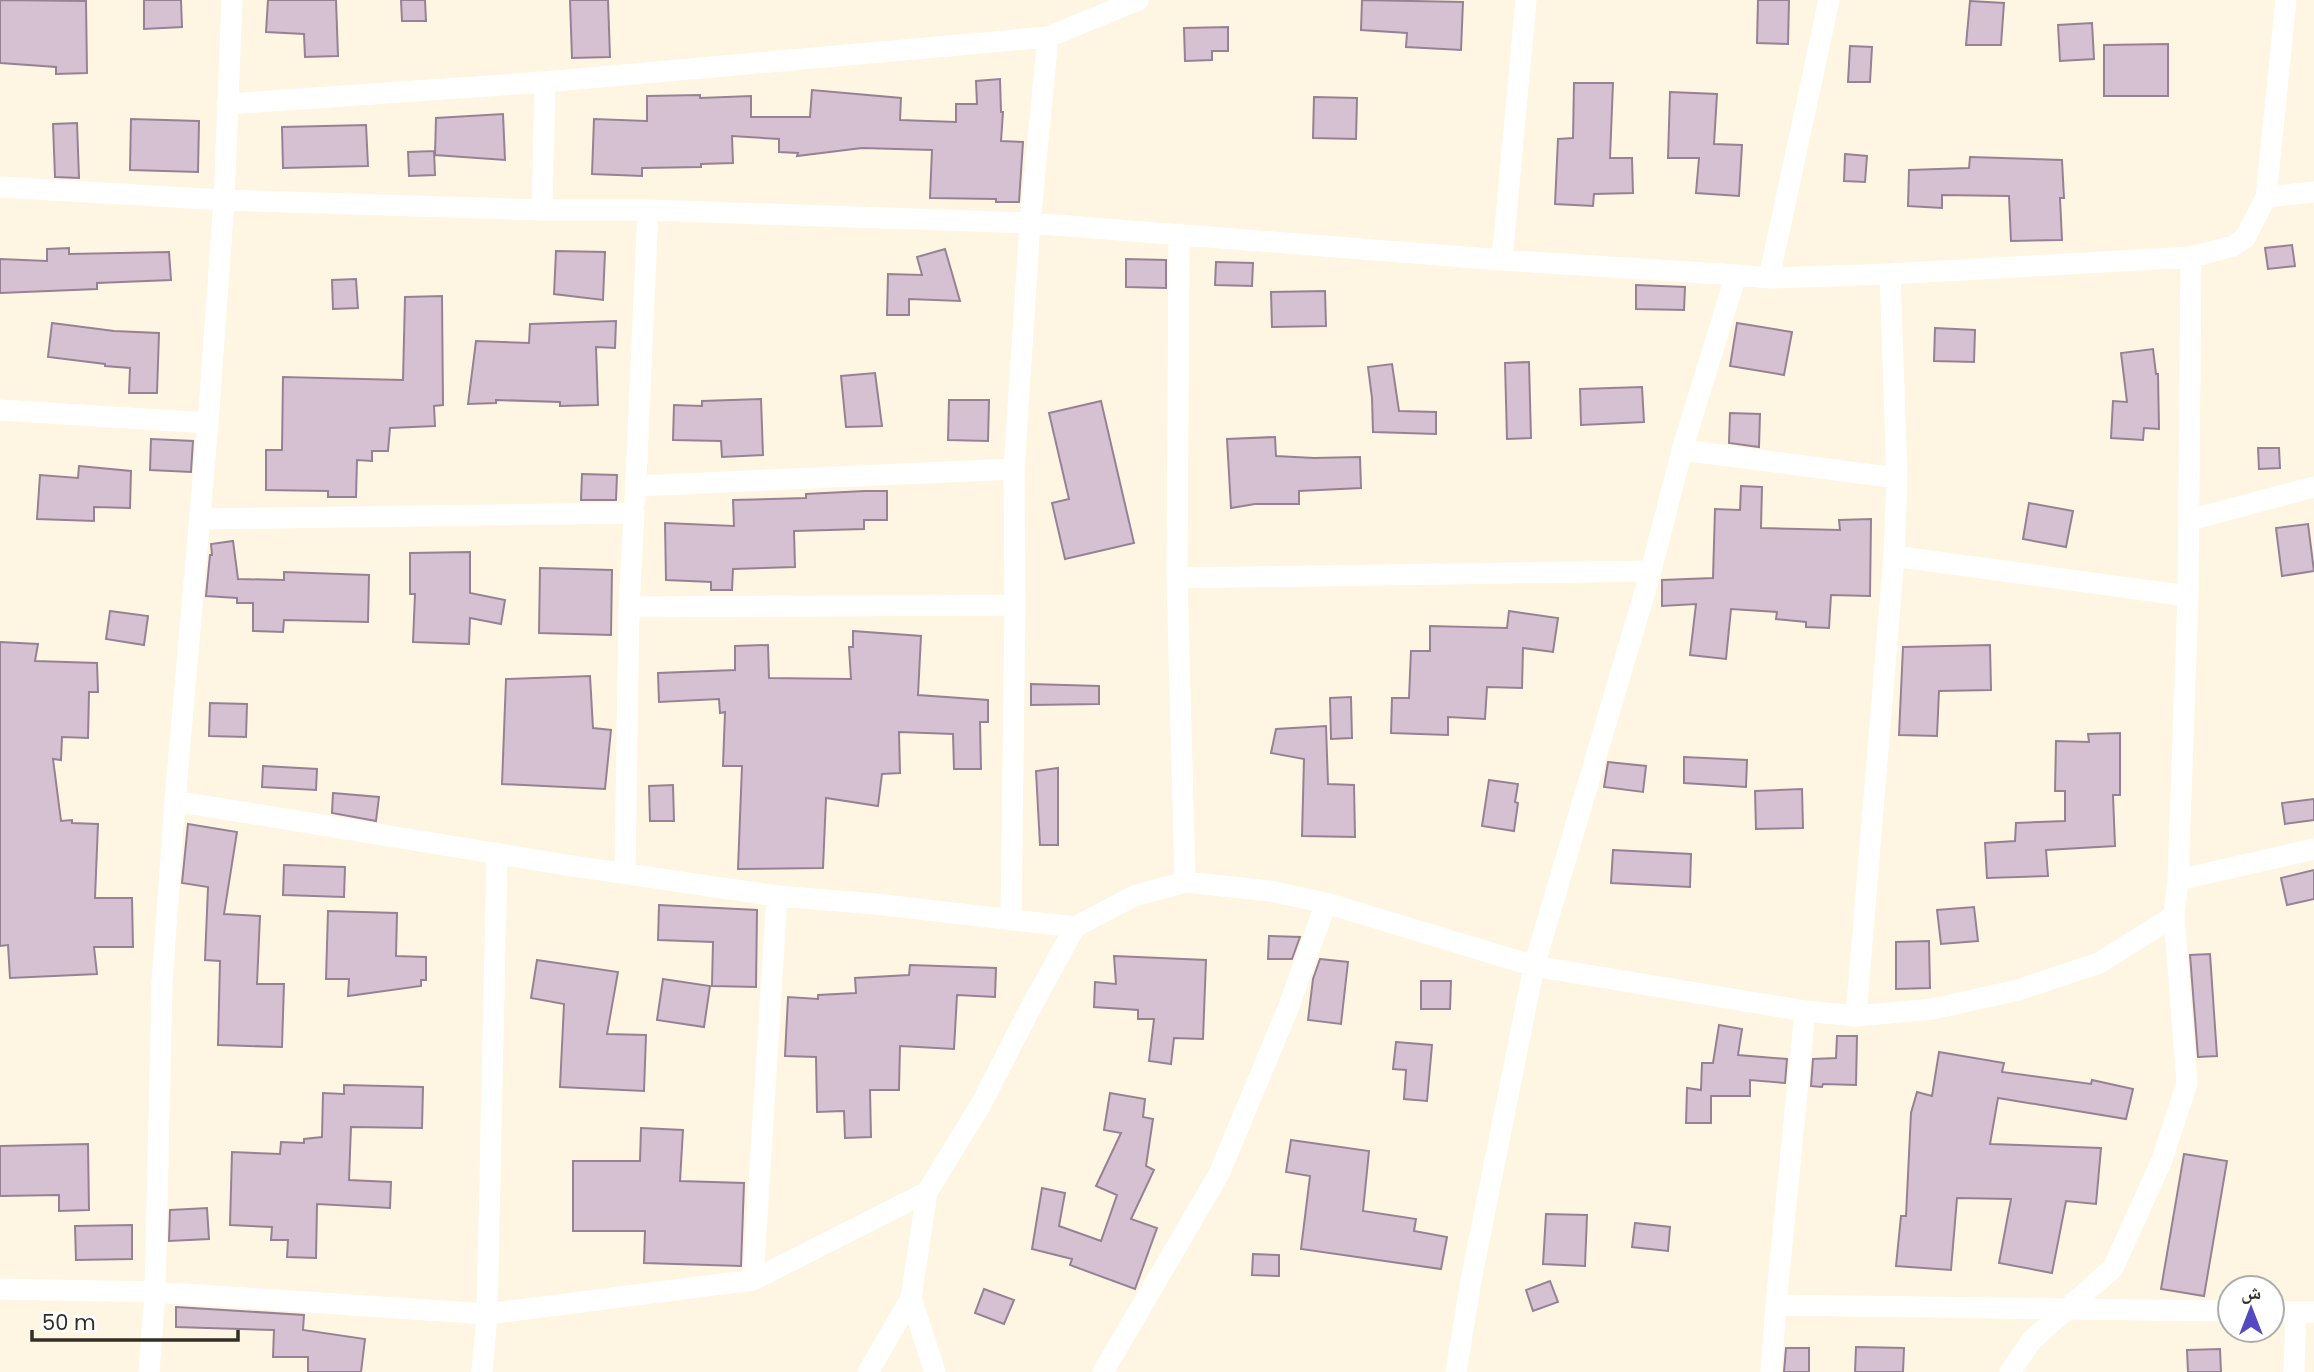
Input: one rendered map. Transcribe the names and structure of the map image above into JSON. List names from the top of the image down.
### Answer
{
  "scale_bar": "50 m",
  "north": "top"
}
